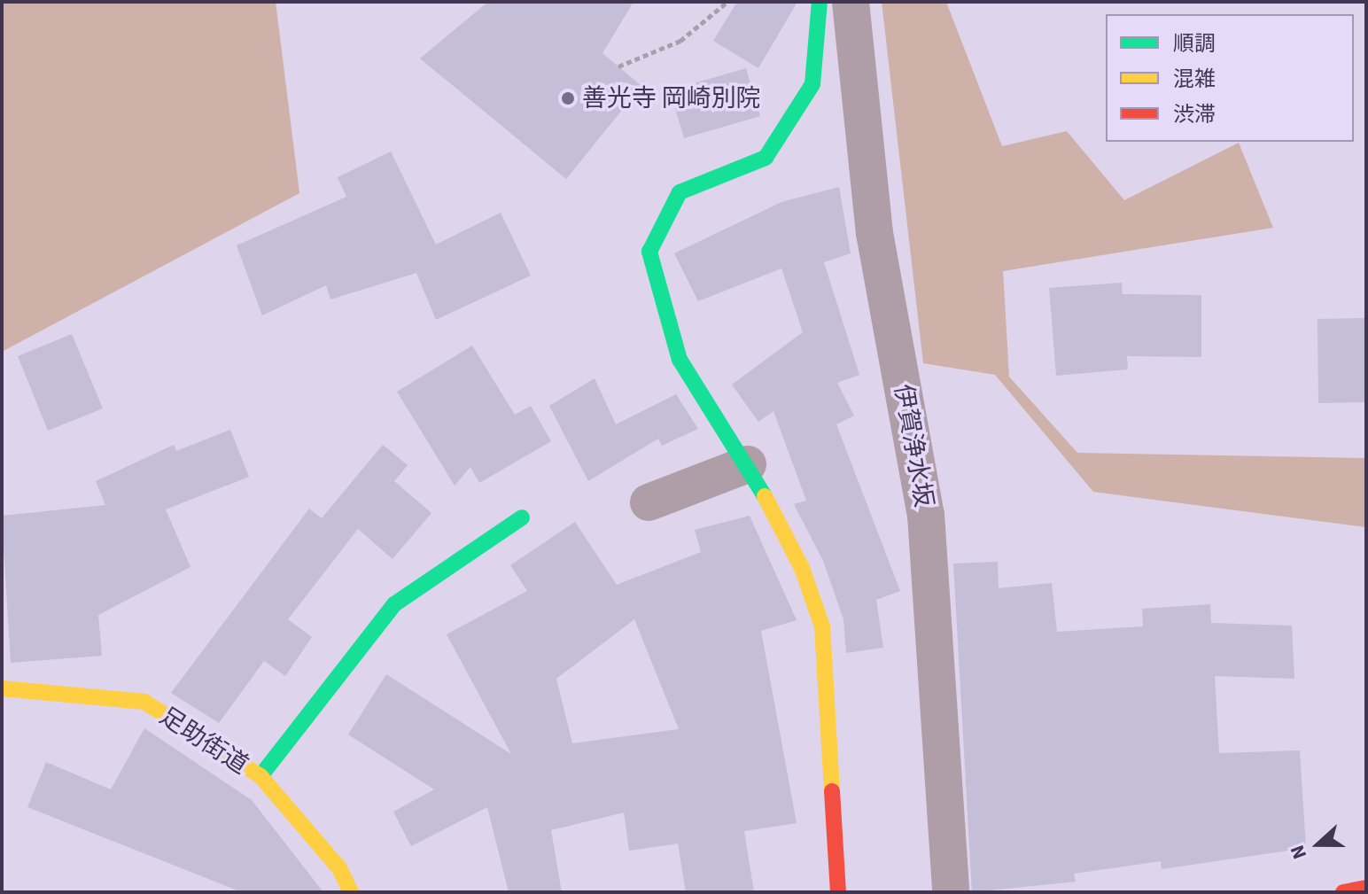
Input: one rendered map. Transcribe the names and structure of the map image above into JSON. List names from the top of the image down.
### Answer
{
  "streets": {
    "street": ["伊賀浄水坂", "足助街道"]
  },
  "places": ["善光寺 岡崎別院"],
  "legend": ["順調", "混雑", "渋滞"],
  "north": "left"
}
